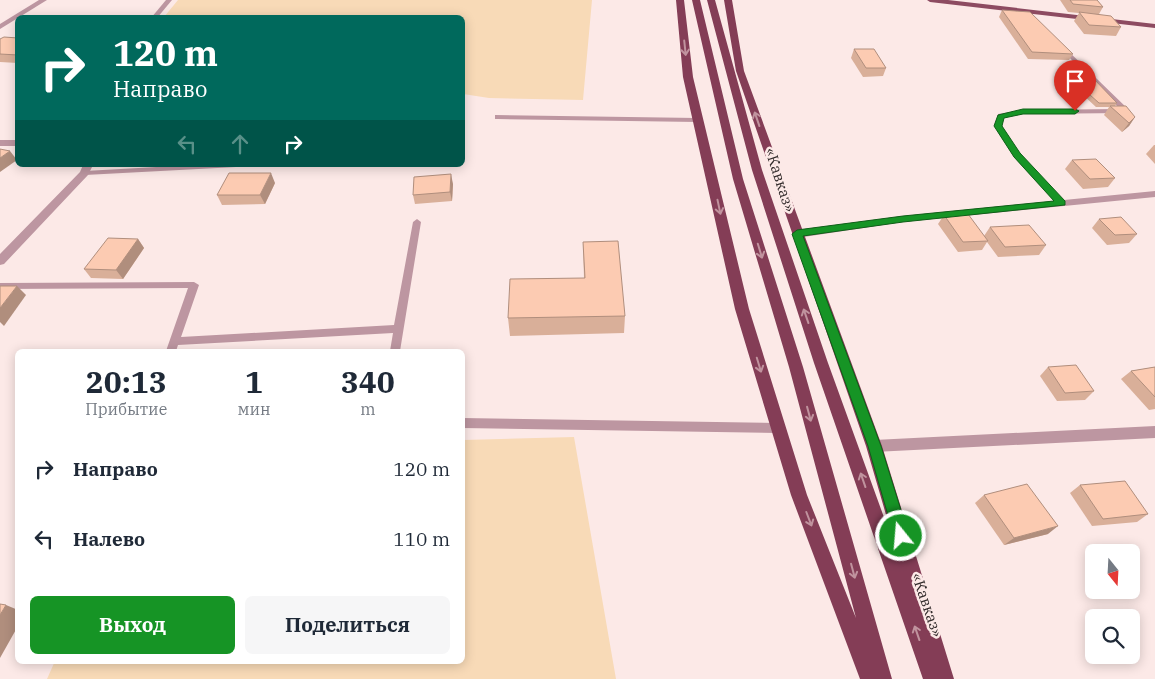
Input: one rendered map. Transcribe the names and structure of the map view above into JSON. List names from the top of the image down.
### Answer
{
  "streets": {
    "highway": ["«Кавказ»"]
  },
  "north": "bottom",
  "page": {
    "turn": ["120 m", "Направо"],
    "eta": [
      "20:13",
      "Прибытие",
      "1",
      "мин",
      "340",
      "m"
    ],
    "list": [
      {
        "name": "Направо",
        "value": "120 m"
      },
      {
        "name": "Налево",
        "value": "110 m"
      }
    ],
    "buttons": ["Выход", "Поделиться"]
  }
}
